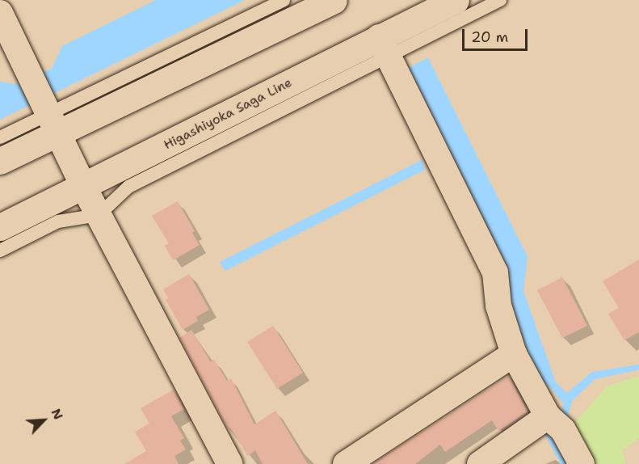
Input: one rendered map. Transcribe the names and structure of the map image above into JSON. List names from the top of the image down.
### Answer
{
  "streets": {
    "main road": ["Higashiyoka Saga Line"]
  },
  "scale_bar": "20 m",
  "north": "top right"
}
